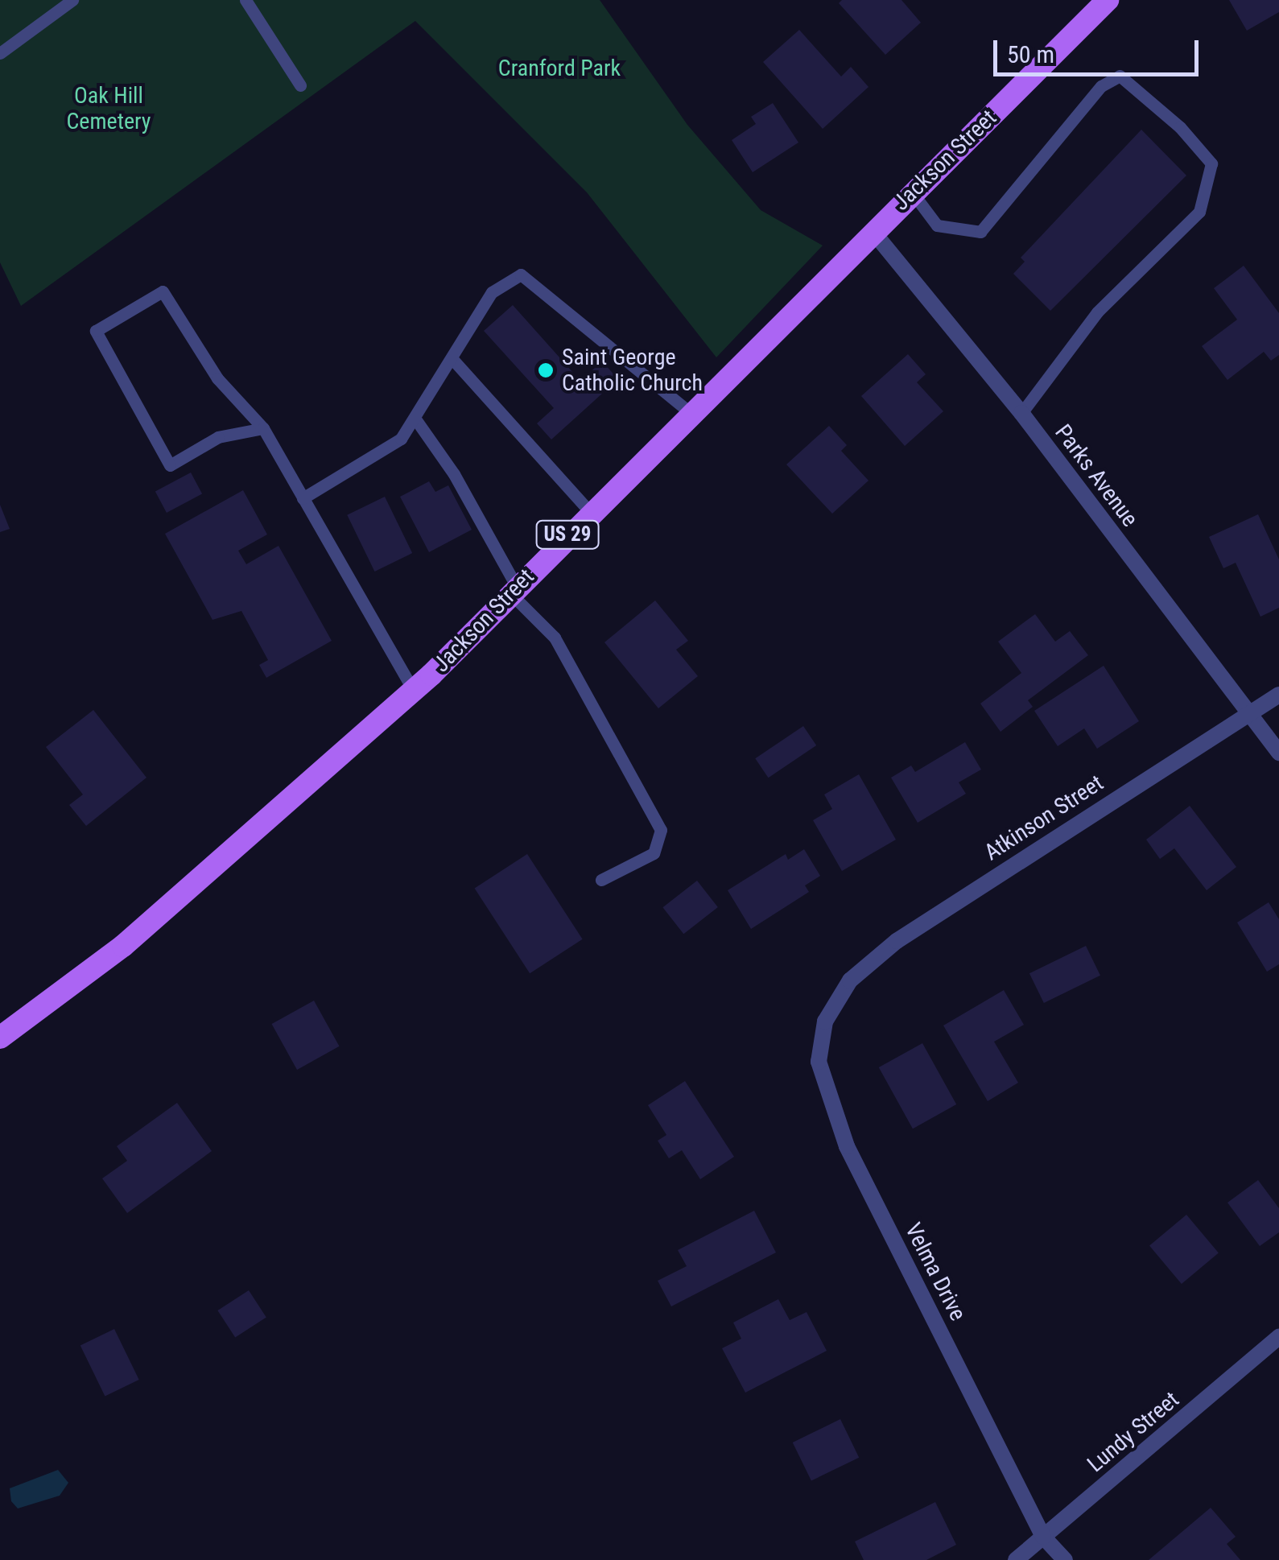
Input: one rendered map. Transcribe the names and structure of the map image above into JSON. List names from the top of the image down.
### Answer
{
  "streets": {
    "main road": ["Jackson Street", "US 29"],
    "street": [
      "Parks Avenue",
      "Atkinson Street",
      "Velma Drive",
      "Lundy Street"
    ]
  },
  "crossings": [
    ["Jackson Street", "Parks Avenue"],
    ["Parks Avenue", "Atkinson Street"],
    ["Atkinson Street", "Velma Drive"],
    ["Velma Drive", "Lundy Street"]
  ],
  "parks": ["Cranford Park", "Oak Hill Cemetery"],
  "places": ["Saint George Catholic Church"],
  "scale_bar": "50 m"
}
